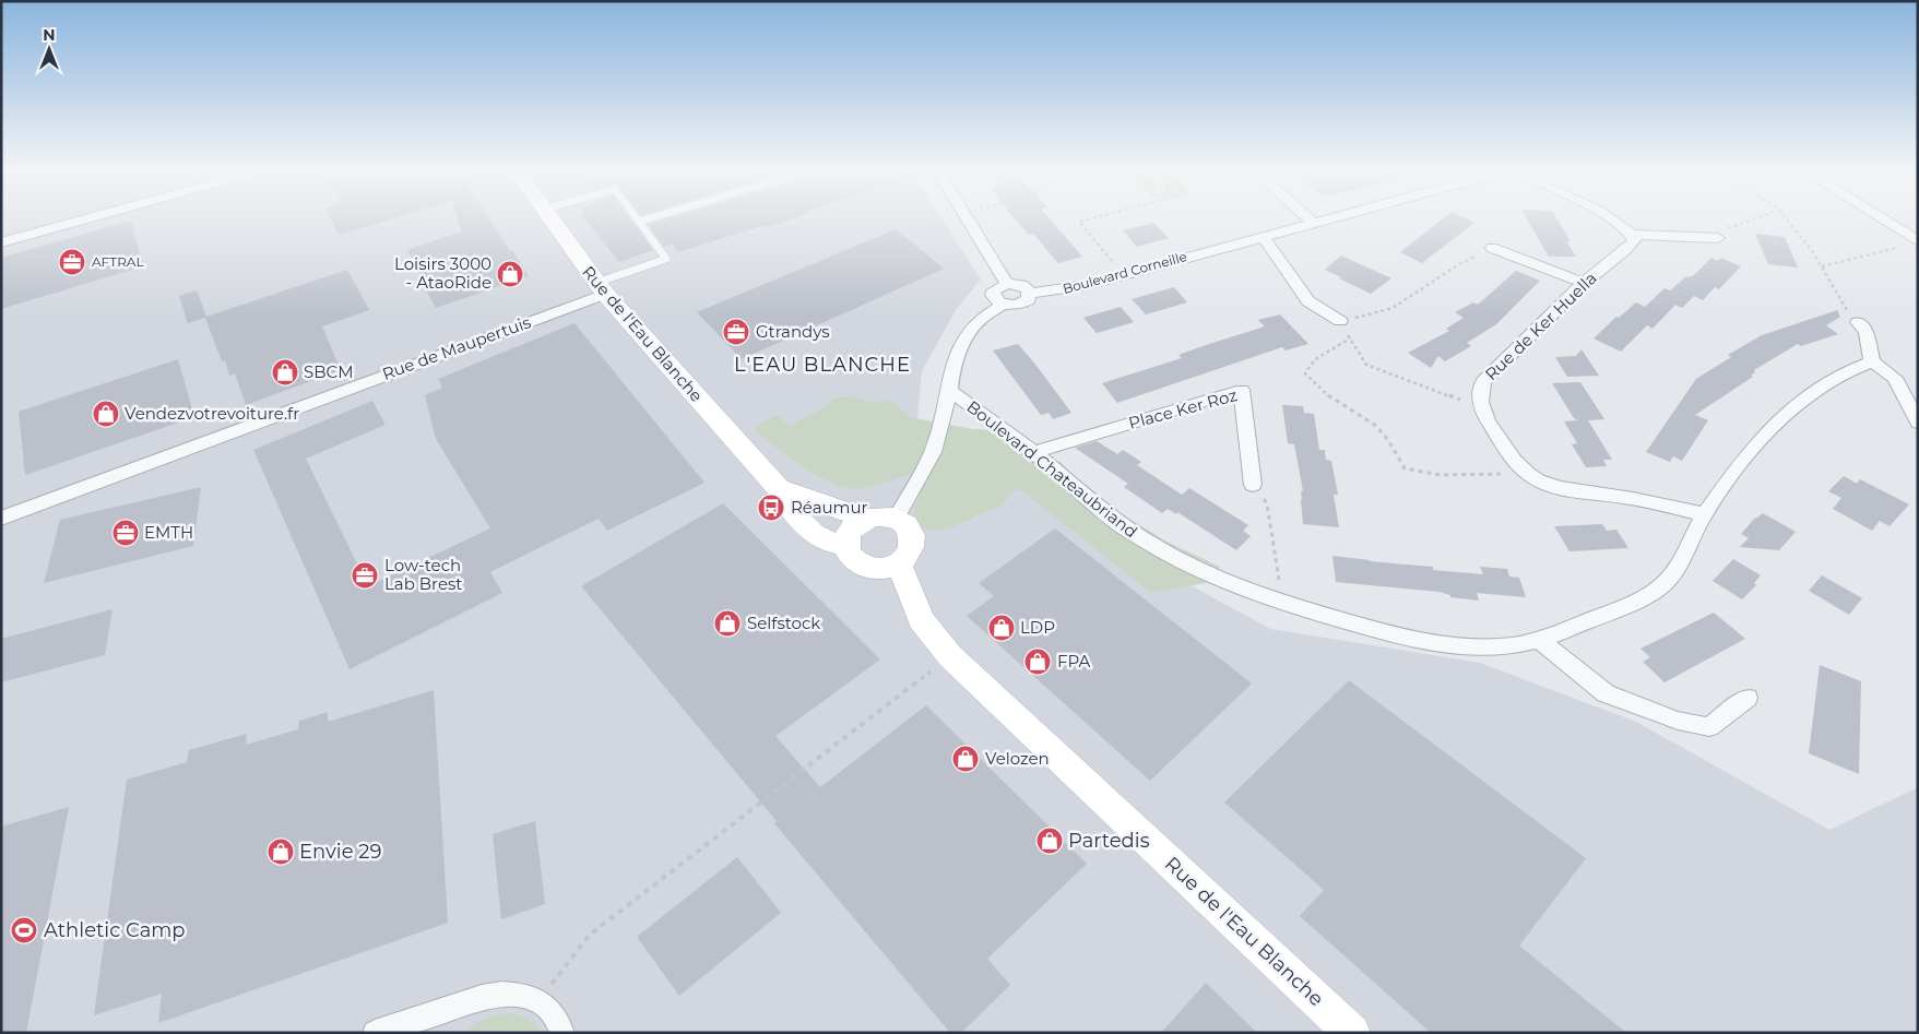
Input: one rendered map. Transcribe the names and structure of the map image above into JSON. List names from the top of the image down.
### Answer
{
  "streets": {
    "street": [
      "Boulevard Corneille",
      "Rue de Ker Huella",
      "Rue de l'Eau Blanche",
      "Rue de Maupertuis",
      "Place Ker Roz",
      "Boulevard Chateaubriand"
    ]
  },
  "crossings": [
    ["Rue de Ker Huella", "Boulevard Chateaubriand"],
    ["Rue de l'Eau Blanche", "Rue de Maupertuis"],
    ["Place Ker Roz", "Boulevard Chateaubriand"]
  ],
  "districts": ["L'EAU BLANCHE"],
  "places": {
    "office": [
      "AFTRAL",
      "Gtrandys",
      "EMTH",
      "Low-tech Lab Brest"
    ],
    "shop": [
      "Loisirs 3000 - AtaoRide",
      "SBCM",
      "Vendezvotrevoiture.fr",
      "Selfstock",
      "LDP",
      "FPA",
      "Velozen",
      "Partedis",
      "Envie 29"
    ],
    "bus stop": ["Réaumur"],
    "sports": ["Athletic Camp"]
  },
  "north": "top"
}
